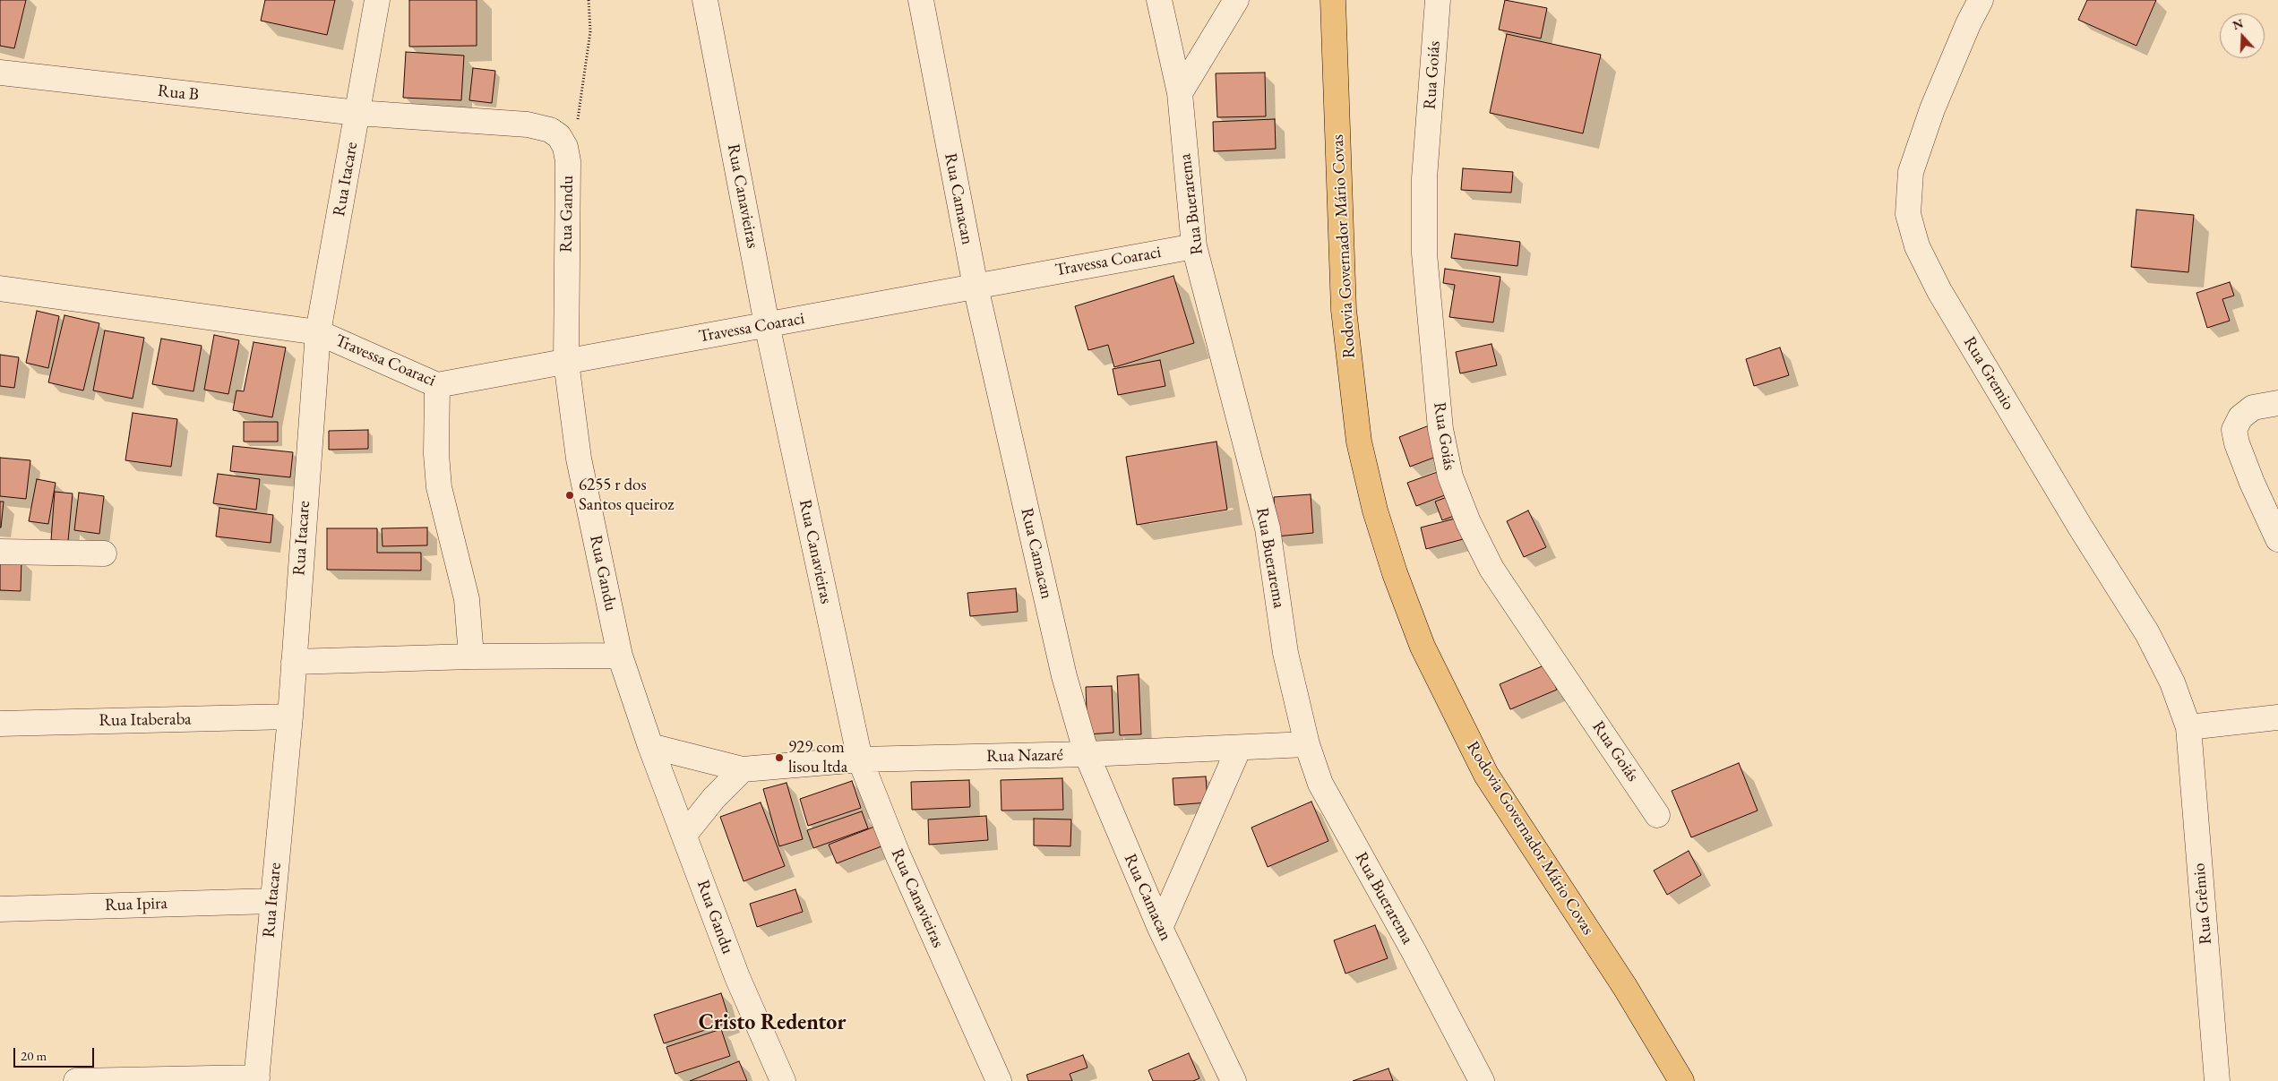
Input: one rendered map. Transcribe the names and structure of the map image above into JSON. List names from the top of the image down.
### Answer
{
  "streets": {
    "highway": ["Rodovia Governador Mário Covas"],
    "street": [
      "Rua Goiás",
      "Rua B",
      "Rua Itacare",
      "Rua Canavieiras",
      "Rua Camacan",
      "Rua Buerarema",
      "Rua Gandu",
      "Travessa Coaraci",
      "Rua Gremio",
      "Rua Itaberaba",
      "Rua Nazaré",
      "Rua Grêmio",
      "Rua Ipira"
    ]
  },
  "crossings": [
    ["Rua B", "Rua Itacare"],
    ["Rua B", "Rua Gandu"],
    ["Rua Itacare", "Rua Gandu"],
    ["Rua Itacare", "Travessa Coaraci"],
    ["Rua Itacare", "Rua Itaberaba"],
    ["Rua Itacare", "Rua Ipira"],
    ["Rua Canavieiras", "Travessa Coaraci"],
    ["Rua Canavieiras", "Rua Nazaré"],
    ["Rua Camacan", "Travessa Coaraci"],
    ["Rua Camacan", "Rua Nazaré"],
    ["Rua Buerarema", "Travessa Coaraci"],
    ["Rua Buerarema", "Rua Nazaré"],
    ["Rua Gandu", "Travessa Coaraci"],
    ["Rua Gandu", "Rua Nazaré"],
    ["Rua Gremio", "Rua Grêmio"]
  ],
  "districts": ["Cristo Redentor"],
  "places": ["6255 r dos Santos queiroz", "929 com lisou ltda"],
  "scale_bar": "20 m",
  "north": "top"
}
